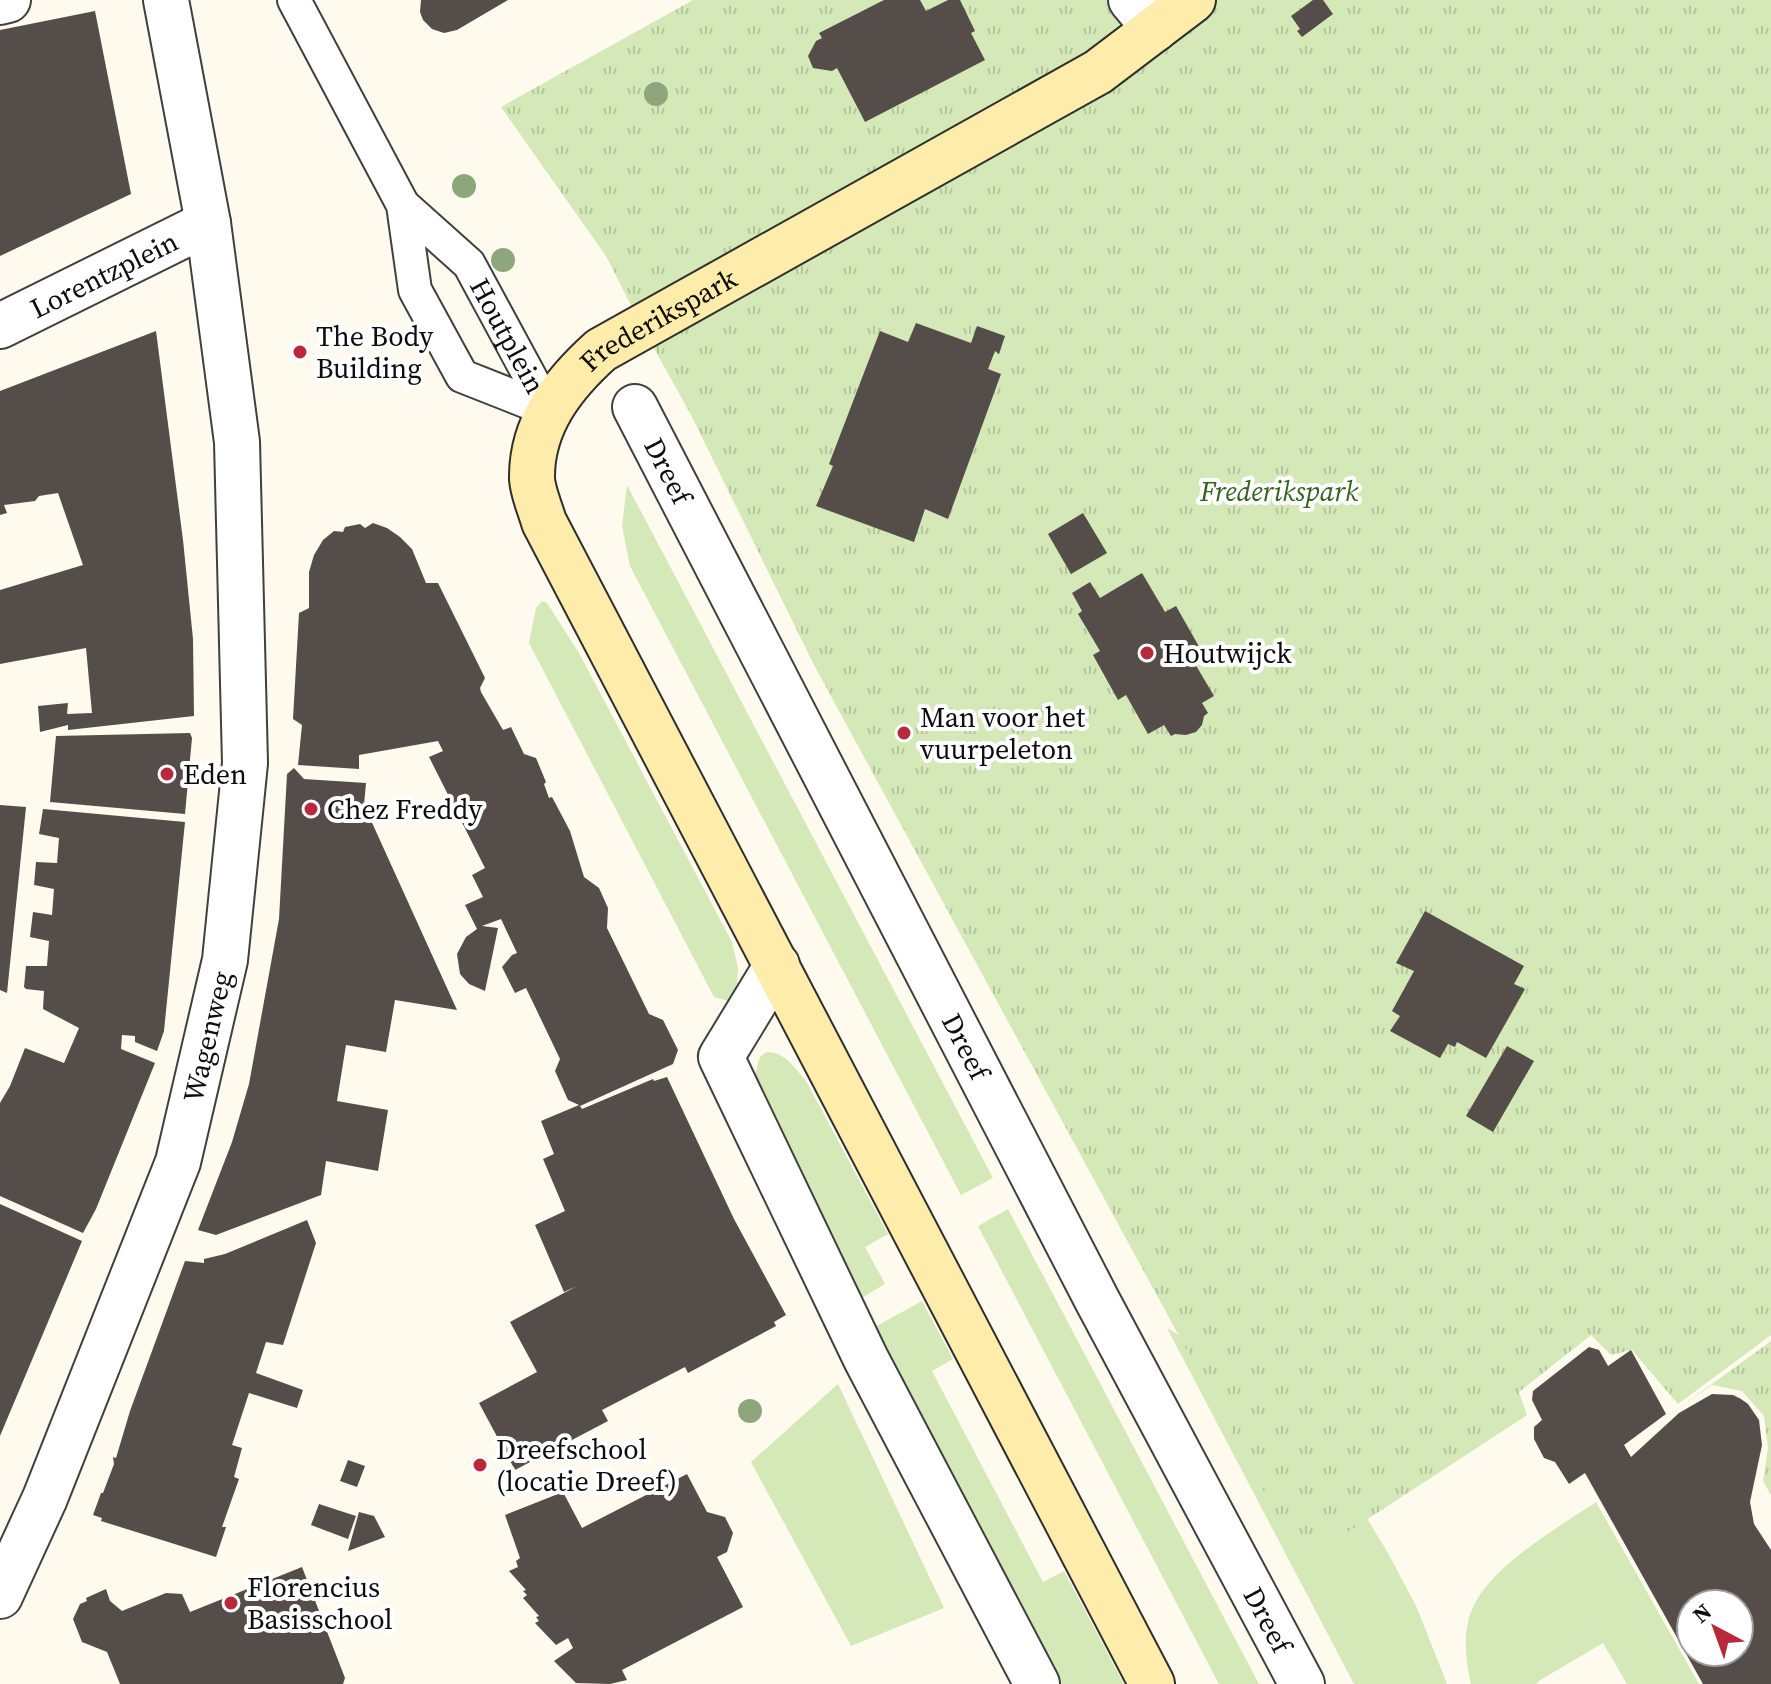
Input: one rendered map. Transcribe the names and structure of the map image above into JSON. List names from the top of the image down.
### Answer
{
  "streets": {
    "street": [
      "Lorentzplein",
      "Frederikspark",
      "Dreef",
      "Wagenweg"
    ],
    "lane": ["Houtplein"]
  },
  "crossings": [
    ["Lorentzplein", "Wagenweg"],
    ["Frederikspark", "Houtplein"]
  ],
  "parks": ["Frederikspark"],
  "places": [
    "The Body Building",
    "Houtwijck",
    "Man voor het vuurpeleton",
    "Eden",
    "Chez Freddy",
    "Dreefschool (locatie Dreef)",
    "Florencius Basisschool"
  ],
  "north": "top left"
}
